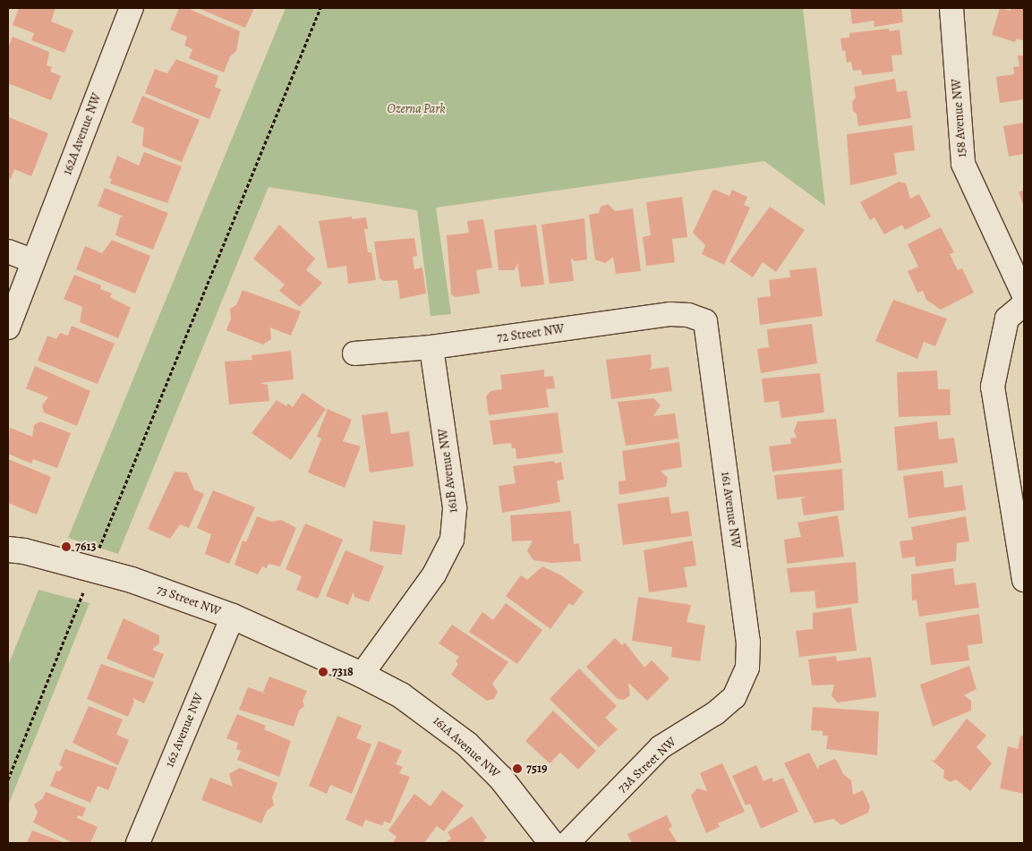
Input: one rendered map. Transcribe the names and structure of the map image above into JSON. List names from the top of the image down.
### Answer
{
  "streets": {
    "street": [
      "158 Avenue NW",
      "162A Avenue NW",
      "72 Street NW",
      "161B Avenue NW",
      "161 Avenue NW",
      "73 Street NW",
      "162 Avenue NW",
      "161A Avenue NW",
      "73A Street NW"
    ]
  },
  "crossings": [
    ["72 Street NW", "161B Avenue NW"],
    ["72 Street NW", "161 Avenue NW"],
    ["161B Avenue NW", "73 Street NW"],
    ["161B Avenue NW", "161A Avenue NW"],
    ["161 Avenue NW", "73A Street NW"],
    ["73 Street NW", "162 Avenue NW"],
    ["73 Street NW", "161A Avenue NW"]
  ],
  "parks": ["Ozerna Park"],
  "places": ["7613", "7318", "7519"]
}
